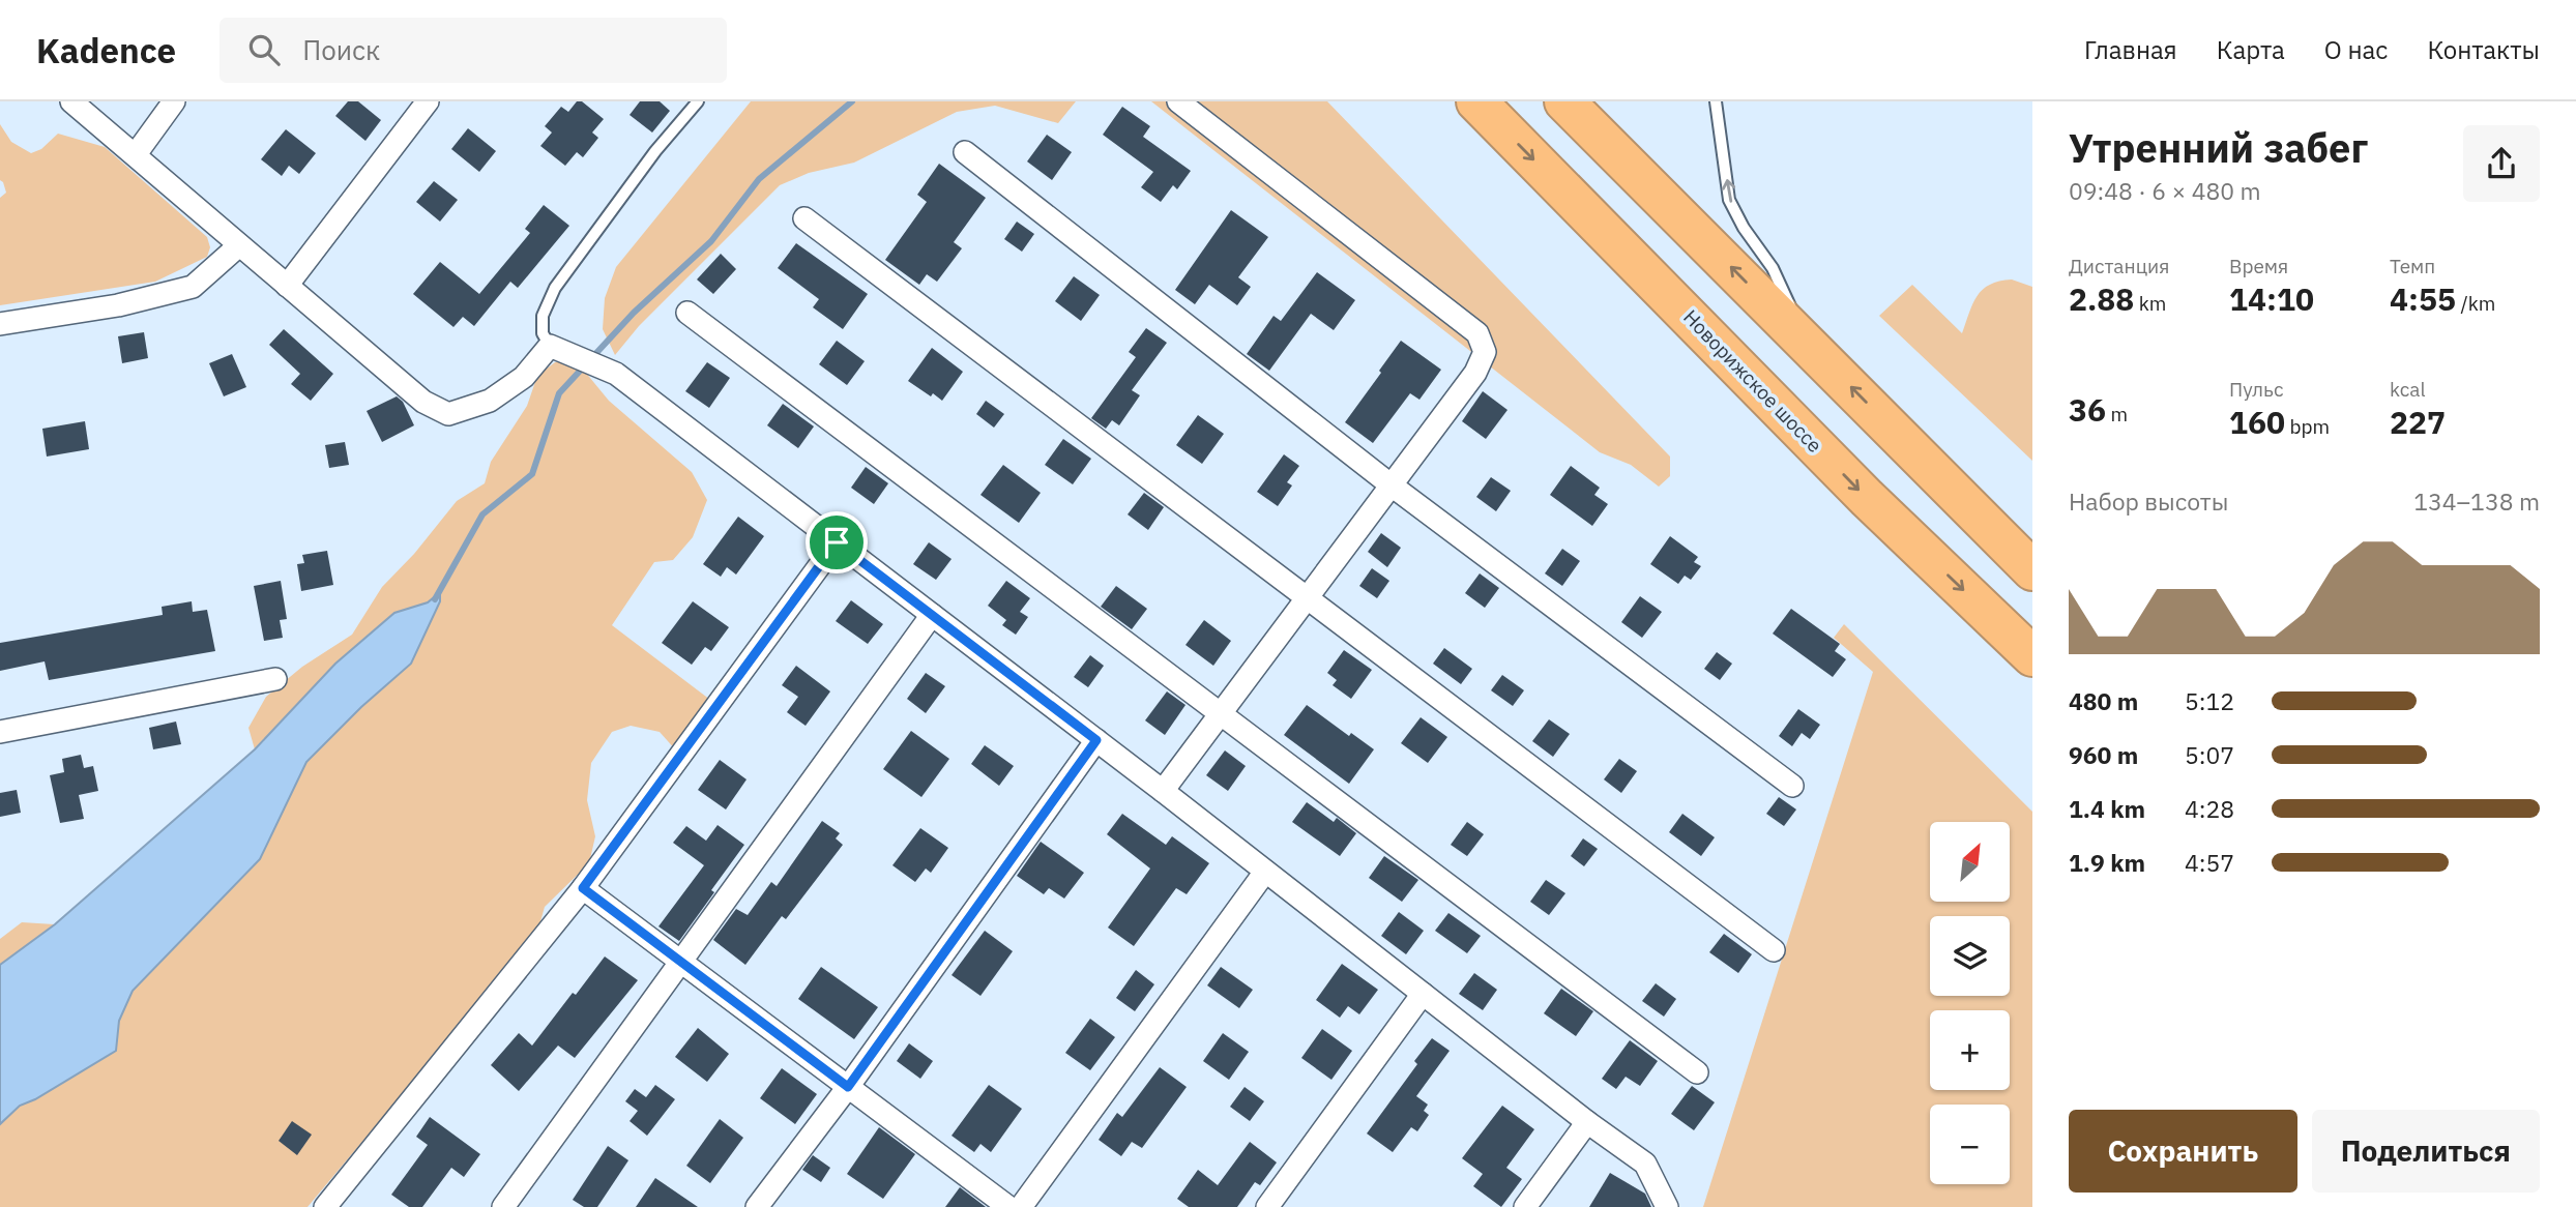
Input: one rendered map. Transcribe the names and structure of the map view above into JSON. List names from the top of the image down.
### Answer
{
  "streets": {
    "highway": ["Новорижское шоссе"]
  },
  "north": "top right",
  "page": {
    "header": "Kadence",
    "search": "Поиск",
    "nav": [
      "Главная",
      "Карта",
      "О нас",
      "Контакты"
    ],
    "heading": ["Утренний забег", "09:48 · 6 × 480 m"],
    "stats": [
      ["Дистанция", "2.88 km"],
      ["Время", "14:10"],
      ["Темп", "4:55 /km"],
      ["36 m"],
      ["Пульс", "160 bpm"],
      ["kcal", "227"]
    ],
    "chart": ["Набор высоты", "134–138 m"],
    "list": [
      {
        "name": "480 m",
        "note": "5:12"
      },
      {
        "name": "960 m",
        "note": "5:07"
      },
      {
        "name": "1.4 km",
        "note": "4:28"
      },
      {
        "name": "1.9 km",
        "note": "4:57"
      }
    ],
    "map_buttons": ["+", "−"],
    "buttons": ["Сохранить", "Поделиться"]
  }
}
